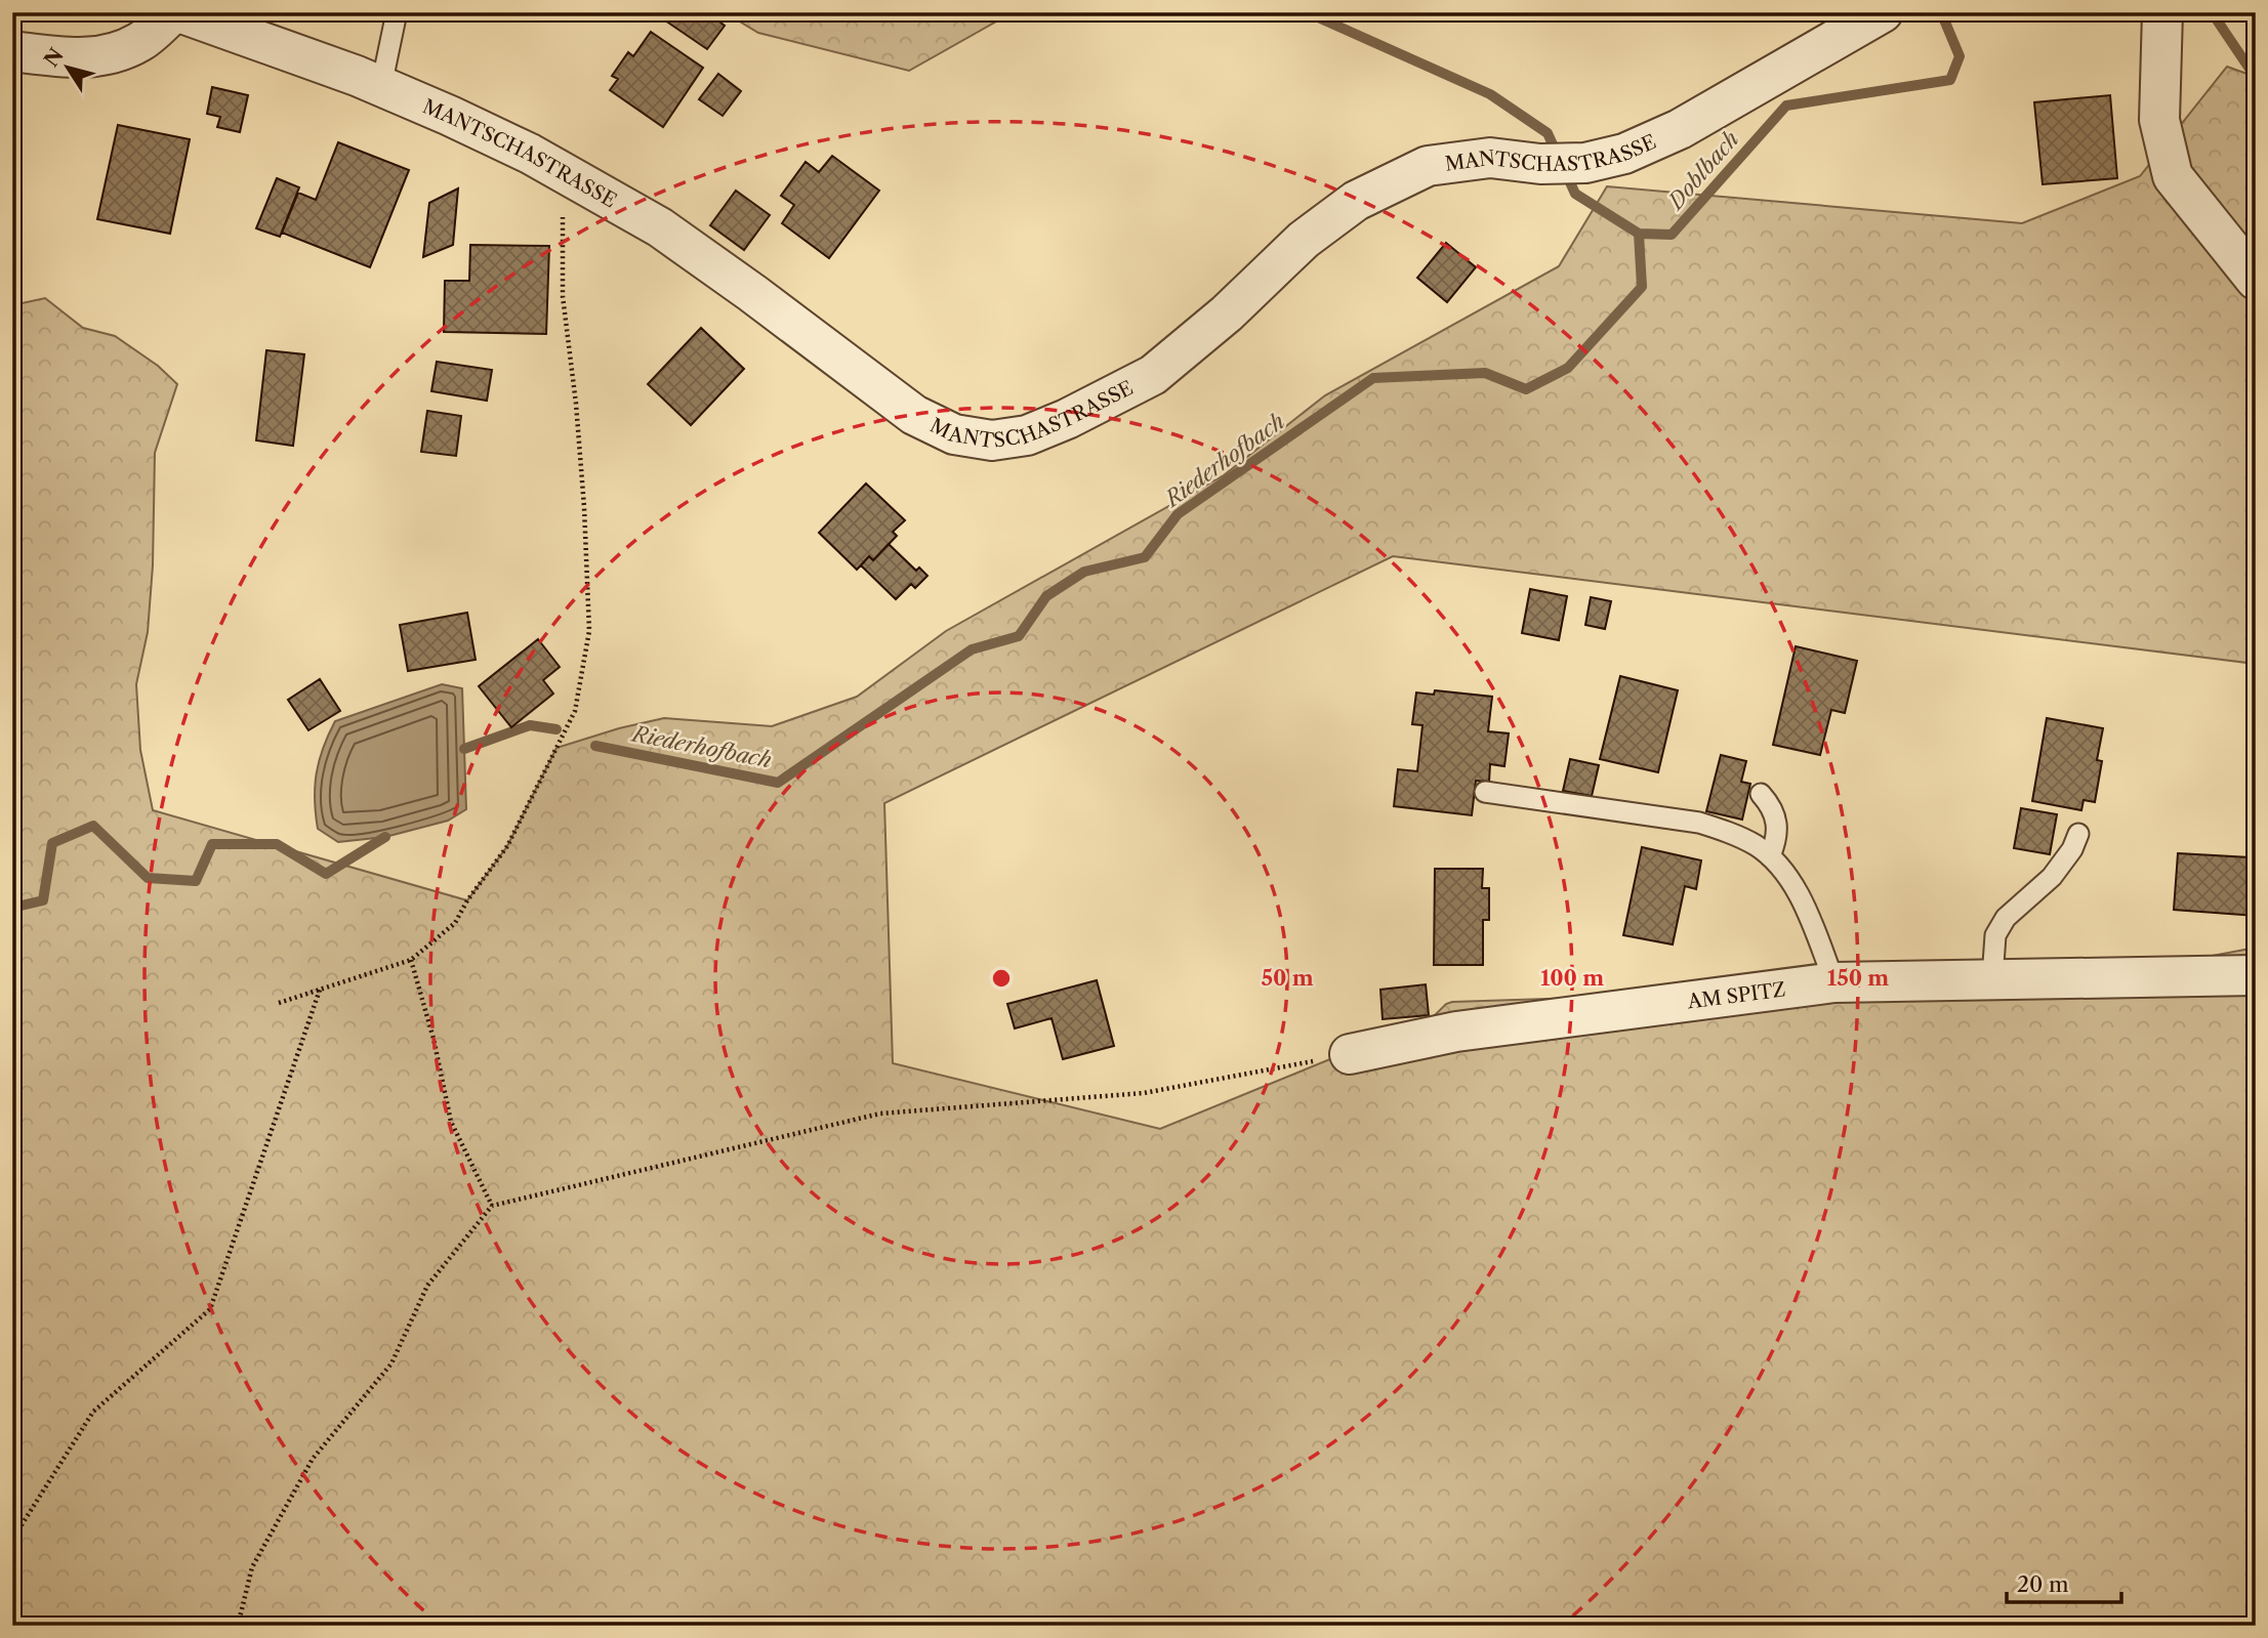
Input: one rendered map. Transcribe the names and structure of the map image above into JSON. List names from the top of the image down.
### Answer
{
  "streets": {
    "street": ["MANTSCHASTRASSE", "AM SPITZ"]
  },
  "water": ["Doblbach", "Riederhofbach"],
  "scale_bar": "20 m",
  "north": "top left",
  "rings": ["50 m", "100 m", "150 m"]
}
